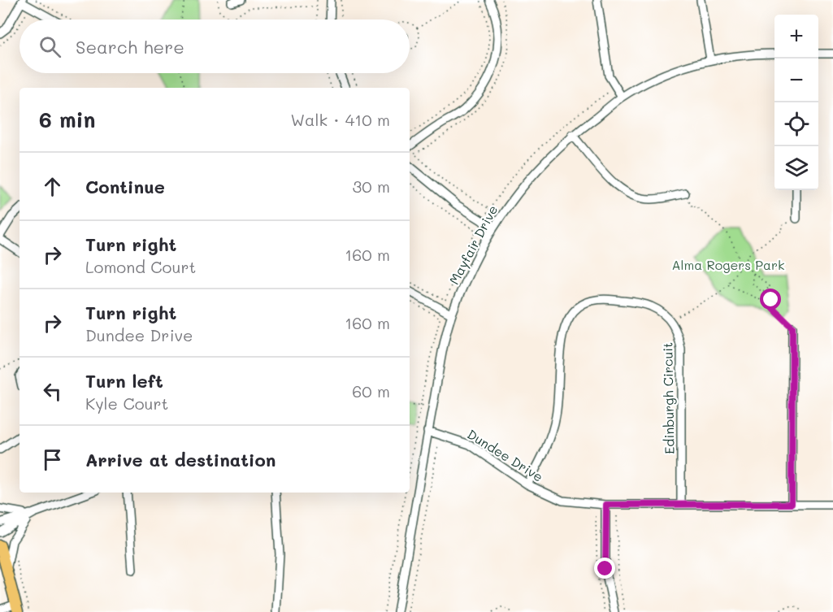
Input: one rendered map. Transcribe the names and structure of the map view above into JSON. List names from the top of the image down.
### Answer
{
  "streets": {
    "street": ["Mayfair Drive", "Edinburgh Circuit", "Dundee Drive"]
  },
  "crossings": [
    ["Mayfair Drive", "Dundee Drive"],
    ["Edinburgh Circuit", "Dundee Drive"]
  ],
  "parks": ["Alma Rogers Park"],
  "page": {
    "map_buttons": ["+", "−"],
    "search": "Search here",
    "heading": ["6 min", "Walk · 410 m"],
    "list": [
      ["Continue", "30 m"],
      ["Turn right", "Lomond Court", "160 m"],
      ["Turn right", "Dundee Drive", "160 m"],
      ["Turn left", "Kyle Court", "60 m"],
      "Arrive at destination"
    ]
  }
}
